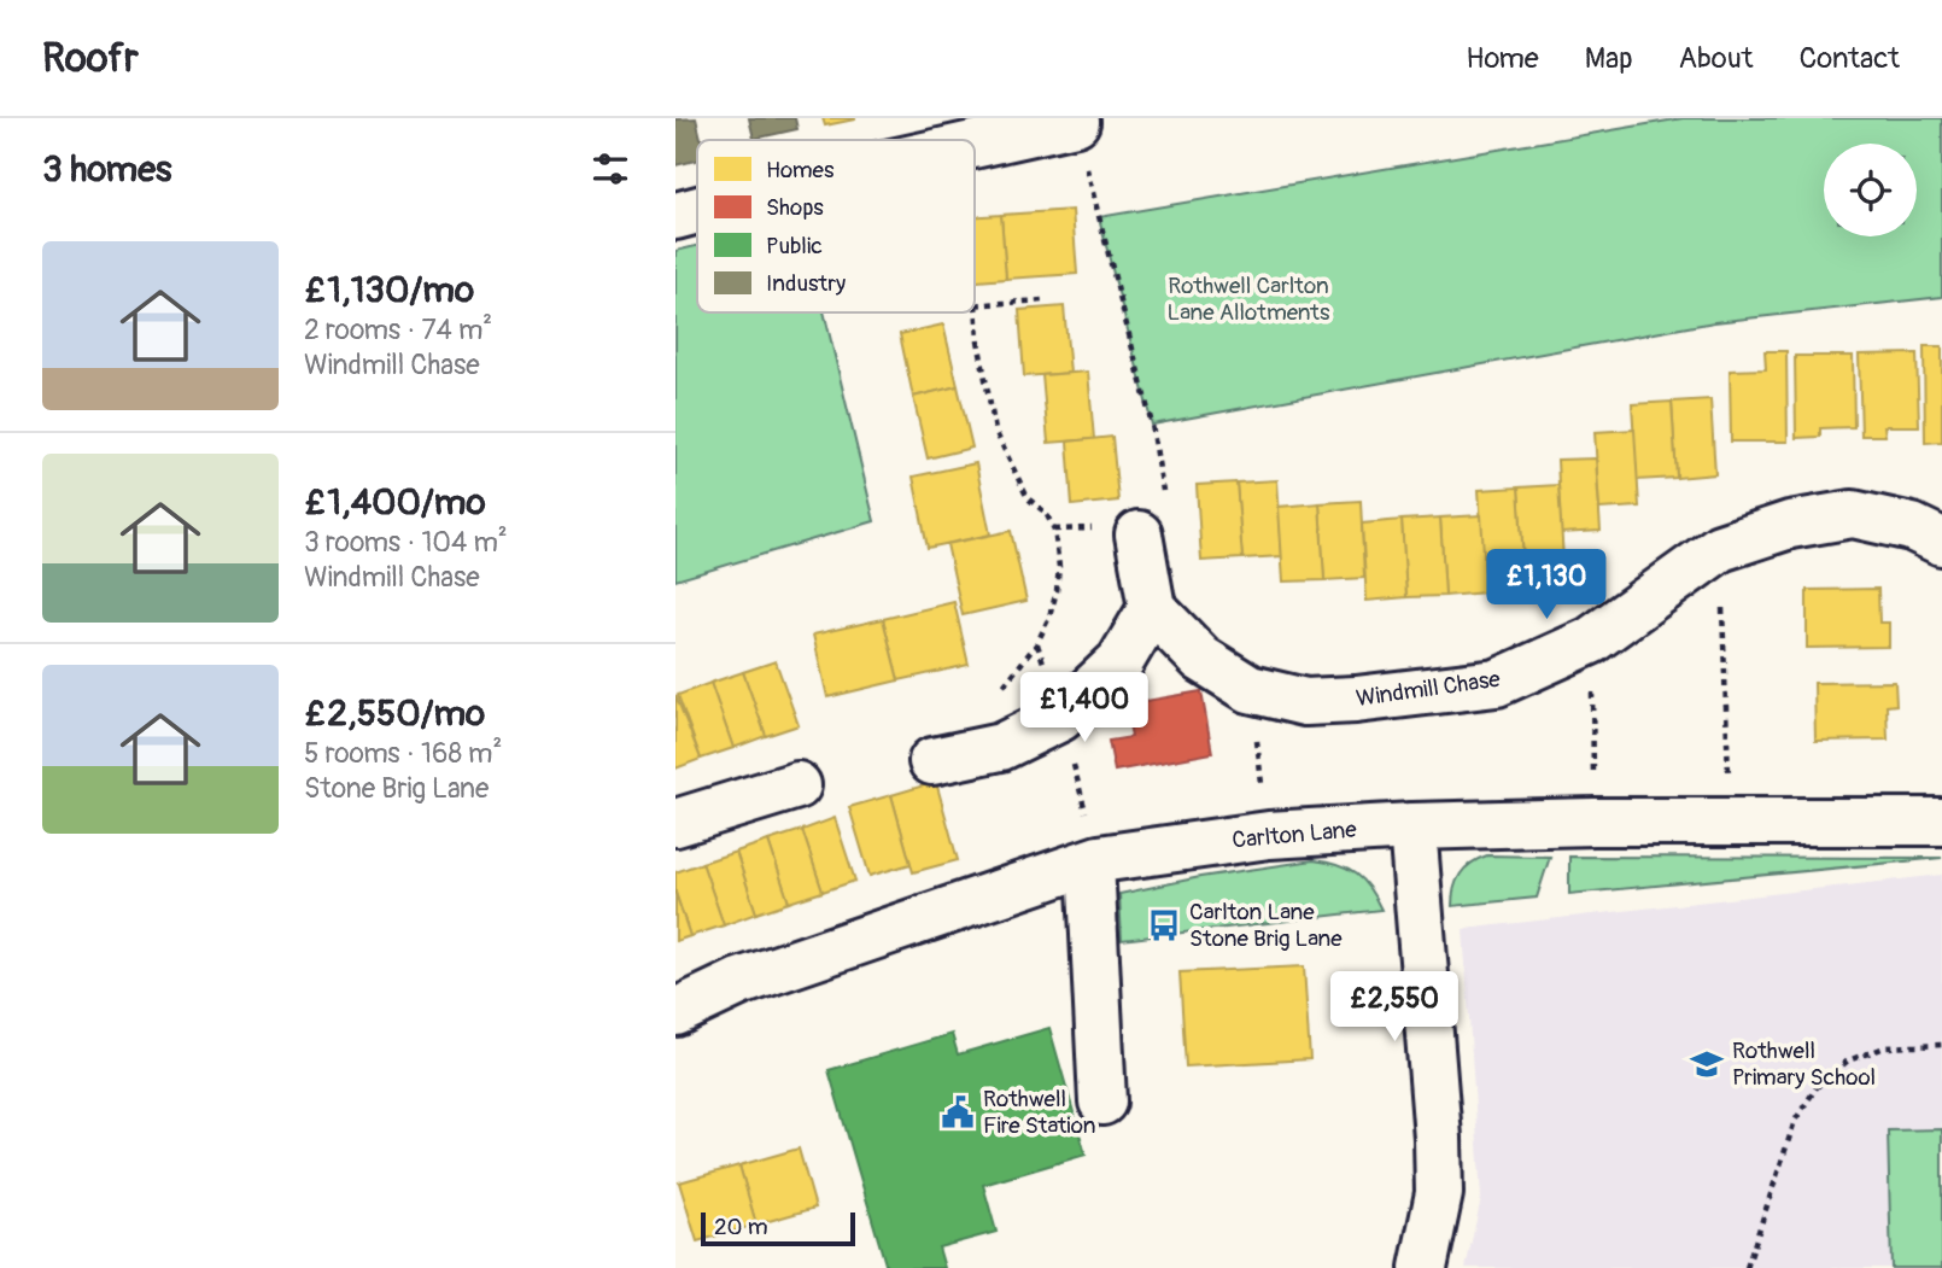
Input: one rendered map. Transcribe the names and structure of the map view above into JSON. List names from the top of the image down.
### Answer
{
  "streets": {
    "street": ["Windmill Chase", "Carlton Lane"]
  },
  "parks": ["Rothwell Carlton Lane Allotments"],
  "places": {
    "bus stop": ["Carlton Lane Stone Brig Lane"],
    "school or university": ["Rothwell Primary School"],
    "public building": ["Rothwell Fire Station"]
  },
  "legend": [
    "Homes",
    "Shops",
    "Public",
    "Industry"
  ],
  "scale_bar": "20 m",
  "page": {
    "header": "Roofr",
    "nav": [
      "Home",
      "Map",
      "About",
      "Contact"
    ],
    "heading": "3 homes",
    "list": [
      {
        "name": "£1,130/mo",
        "note": "2 rooms · 74 m² · Windmill Chase"
      },
      {
        "name": "£1,400/mo",
        "note": "3 rooms · 104 m² · Windmill Chase"
      },
      {
        "name": "£2,550/mo",
        "note": "5 rooms · 168 m² · Stone Brig Lane"
      }
    ],
    "price": ["£1,130", "£1,400", "£2,550"],
    "scale": "20 m"
  }
}
